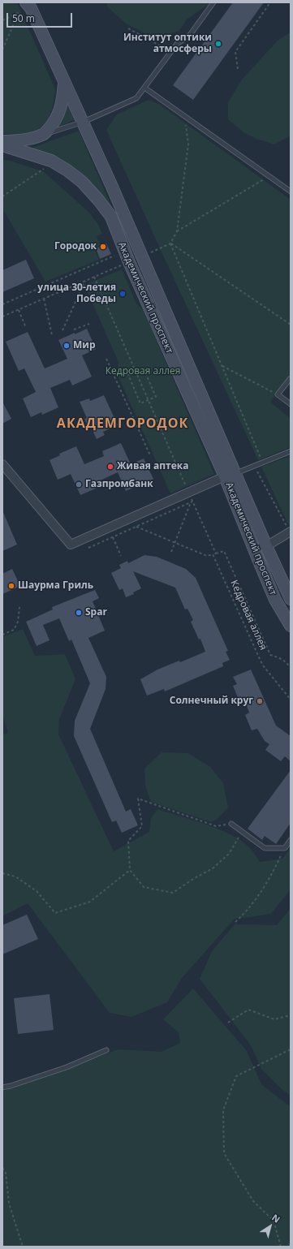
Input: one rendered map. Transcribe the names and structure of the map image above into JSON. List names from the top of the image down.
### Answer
{
  "streets": {
    "main road": ["Академический проспект"],
    "path": ["Кедровая аллея"]
  },
  "districts": ["АКАДЕМГОРОДОК"],
  "parks": ["Кедровая аллея"],
  "places": [
    "Институт оптики атмосферы",
    "Городок",
    "улица 30-летия Победы",
    "Мир",
    "Живая аптека",
    "Газпромбанк",
    "Шаурма Гриль",
    "Spar",
    "Солнечный круг"
  ],
  "scale_bar": "50 m",
  "north": "top right"
}
